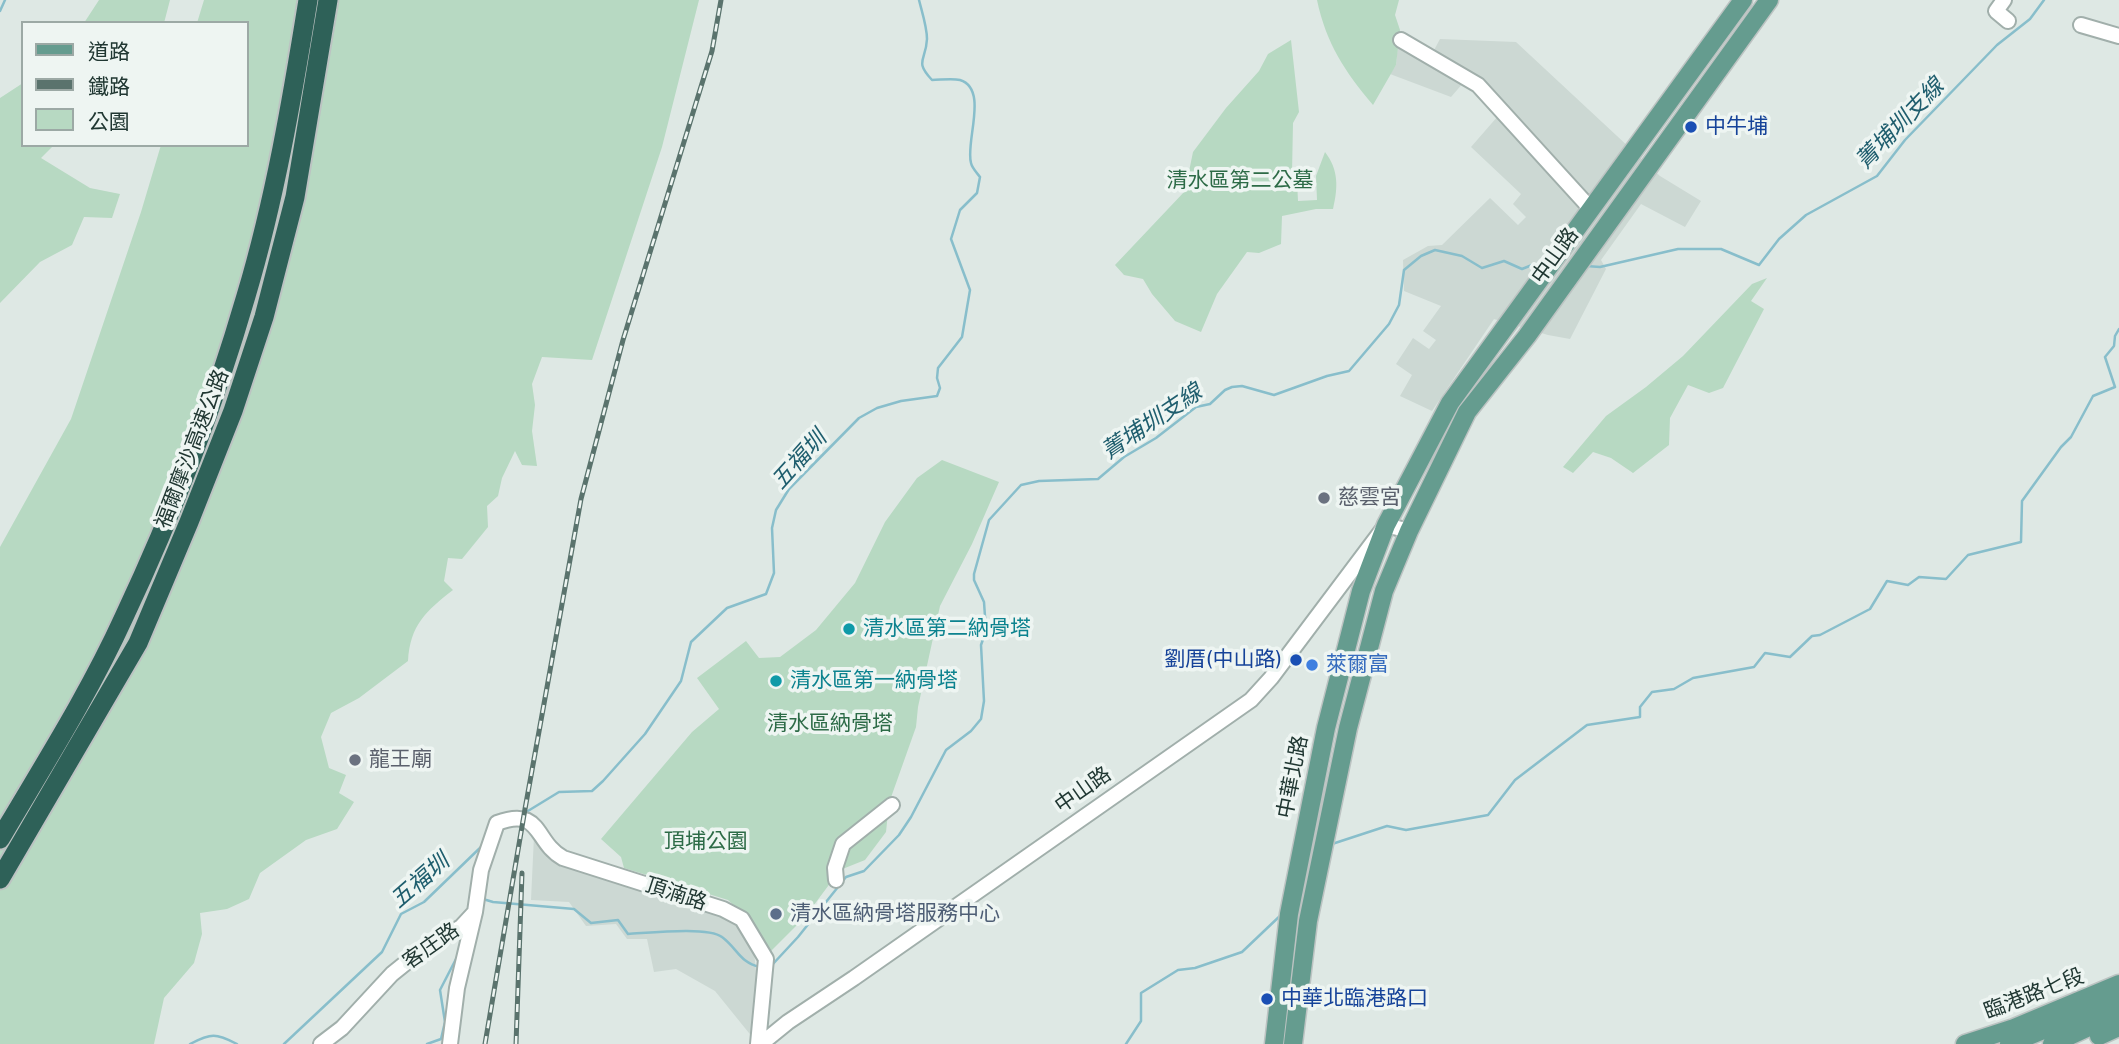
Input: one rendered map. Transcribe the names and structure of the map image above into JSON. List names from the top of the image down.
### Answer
{
  "streets": {
    "highway": ["福爾摩沙高速公路"],
    "main road": ["中山路", "中華北路", "臨港路七段"],
    "street": ["頂湳路", "客庄路"]
  },
  "crossings": [
    ["中山路", "中華北路"],
    ["中山路", "頂湳路"],
    ["頂湳路", "客庄路"]
  ],
  "water": ["菁埔圳支線", "五福圳"],
  "parks": ["清水區第二公墓", "清水區納骨塔", "頂埔公園"],
  "places": [
    "中牛埔",
    "慈雲宮",
    "清水區第二納骨塔",
    "劉厝(中山路)",
    "萊爾富",
    "清水區第一納骨塔",
    "龍王廟",
    "清水區納骨塔服務中心",
    "中華北臨港路口"
  ],
  "legend": ["道路", "鐵路", "公園"]
}
